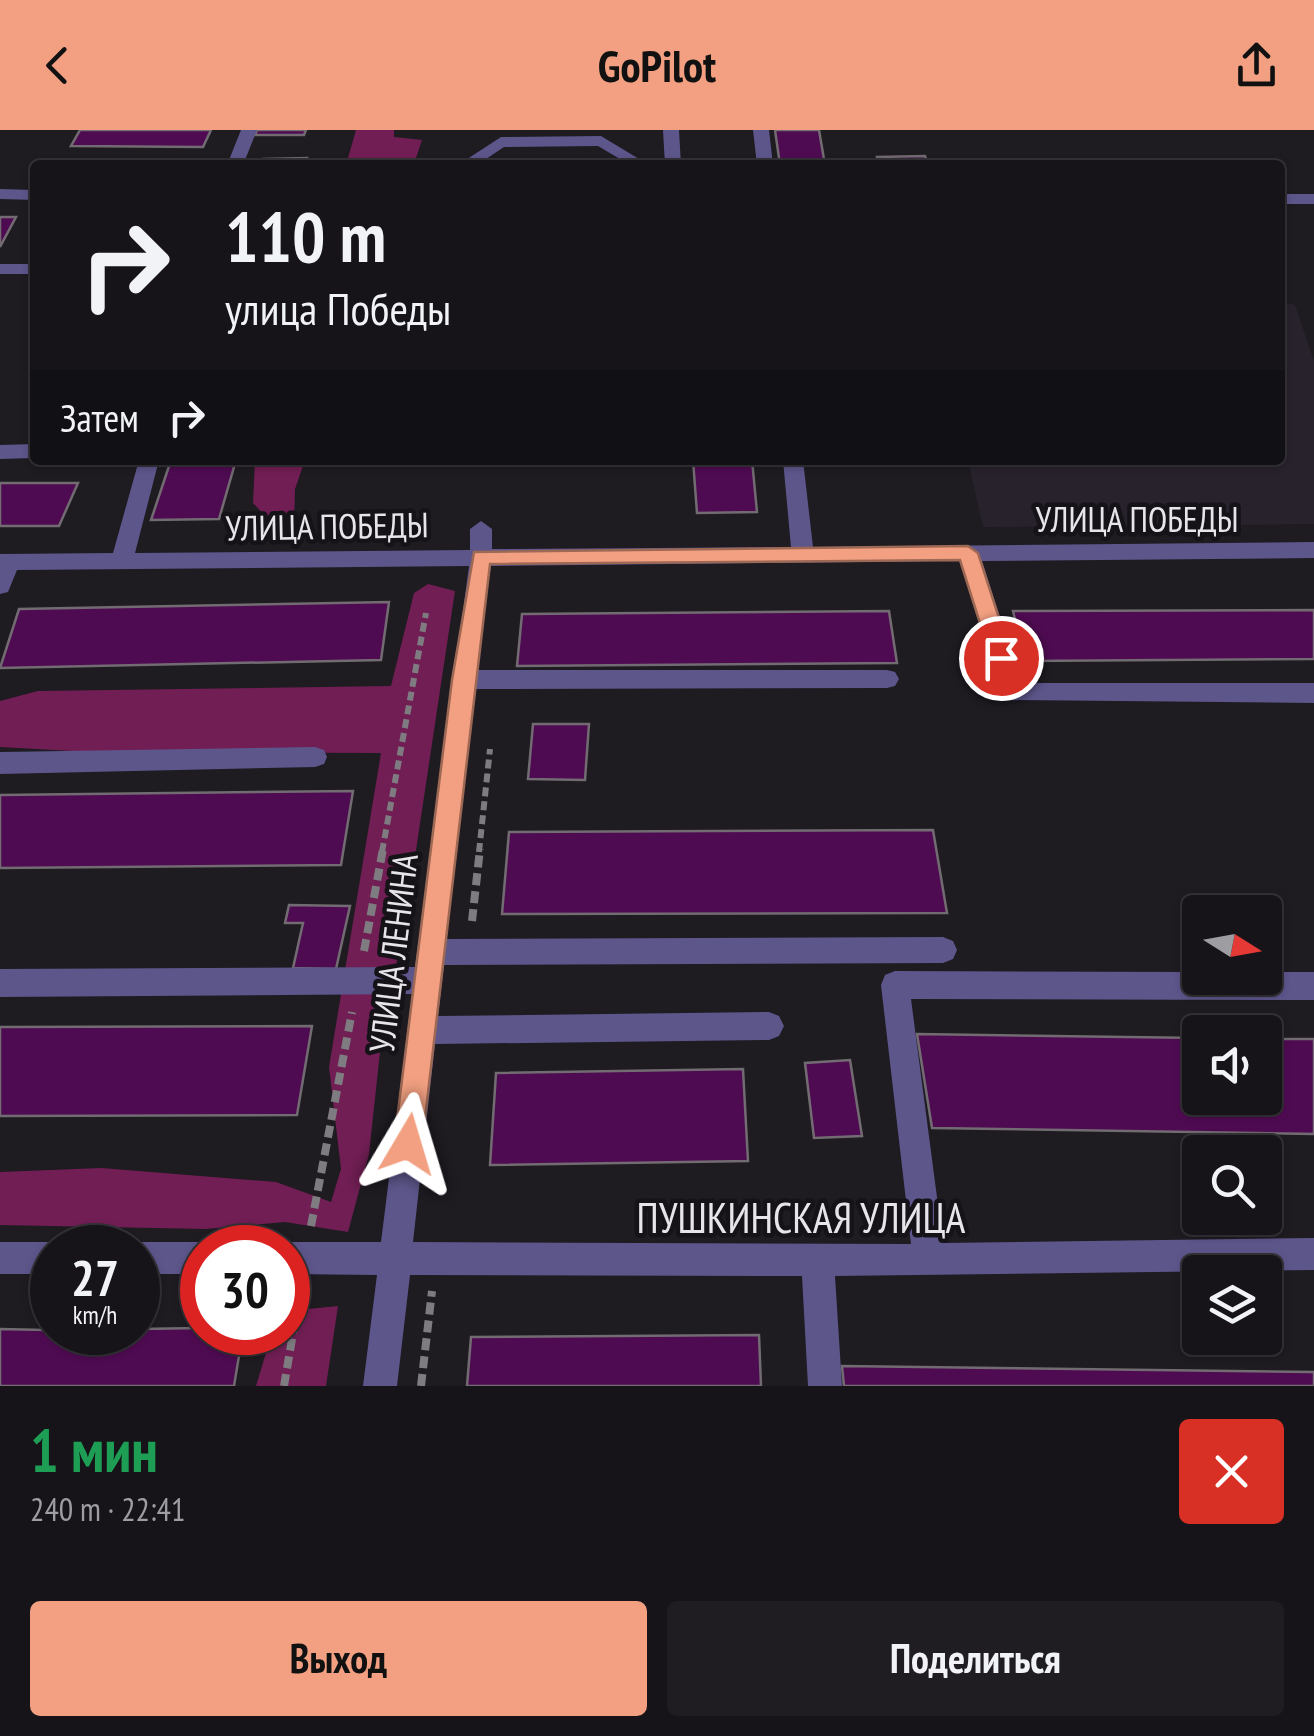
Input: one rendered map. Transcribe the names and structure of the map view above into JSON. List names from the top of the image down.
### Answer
{
  "streets": {
    "street": ["УЛИЦА ПОБЕДЫ", "УЛИЦА ЛЕНИНА", "ПУШКИНСКАЯ УЛИЦА"]
  },
  "crossings": [
    ["УЛИЦА ПОБЕДЫ", "УЛИЦА ЛЕНИНА"],
    ["УЛИЦА ЛЕНИНА", "ПУШКИНСКАЯ УЛИЦА"]
  ],
  "north": "right",
  "page": {
    "header": "GoPilot",
    "turn": ["110 m", "улица Победы"],
    "then": "Затем",
    "speed": "27 km/h",
    "limit": "30",
    "heading": ["1 мин", "240 m · 22:41"],
    "buttons": ["Выход", "Поделиться"]
  }
}
